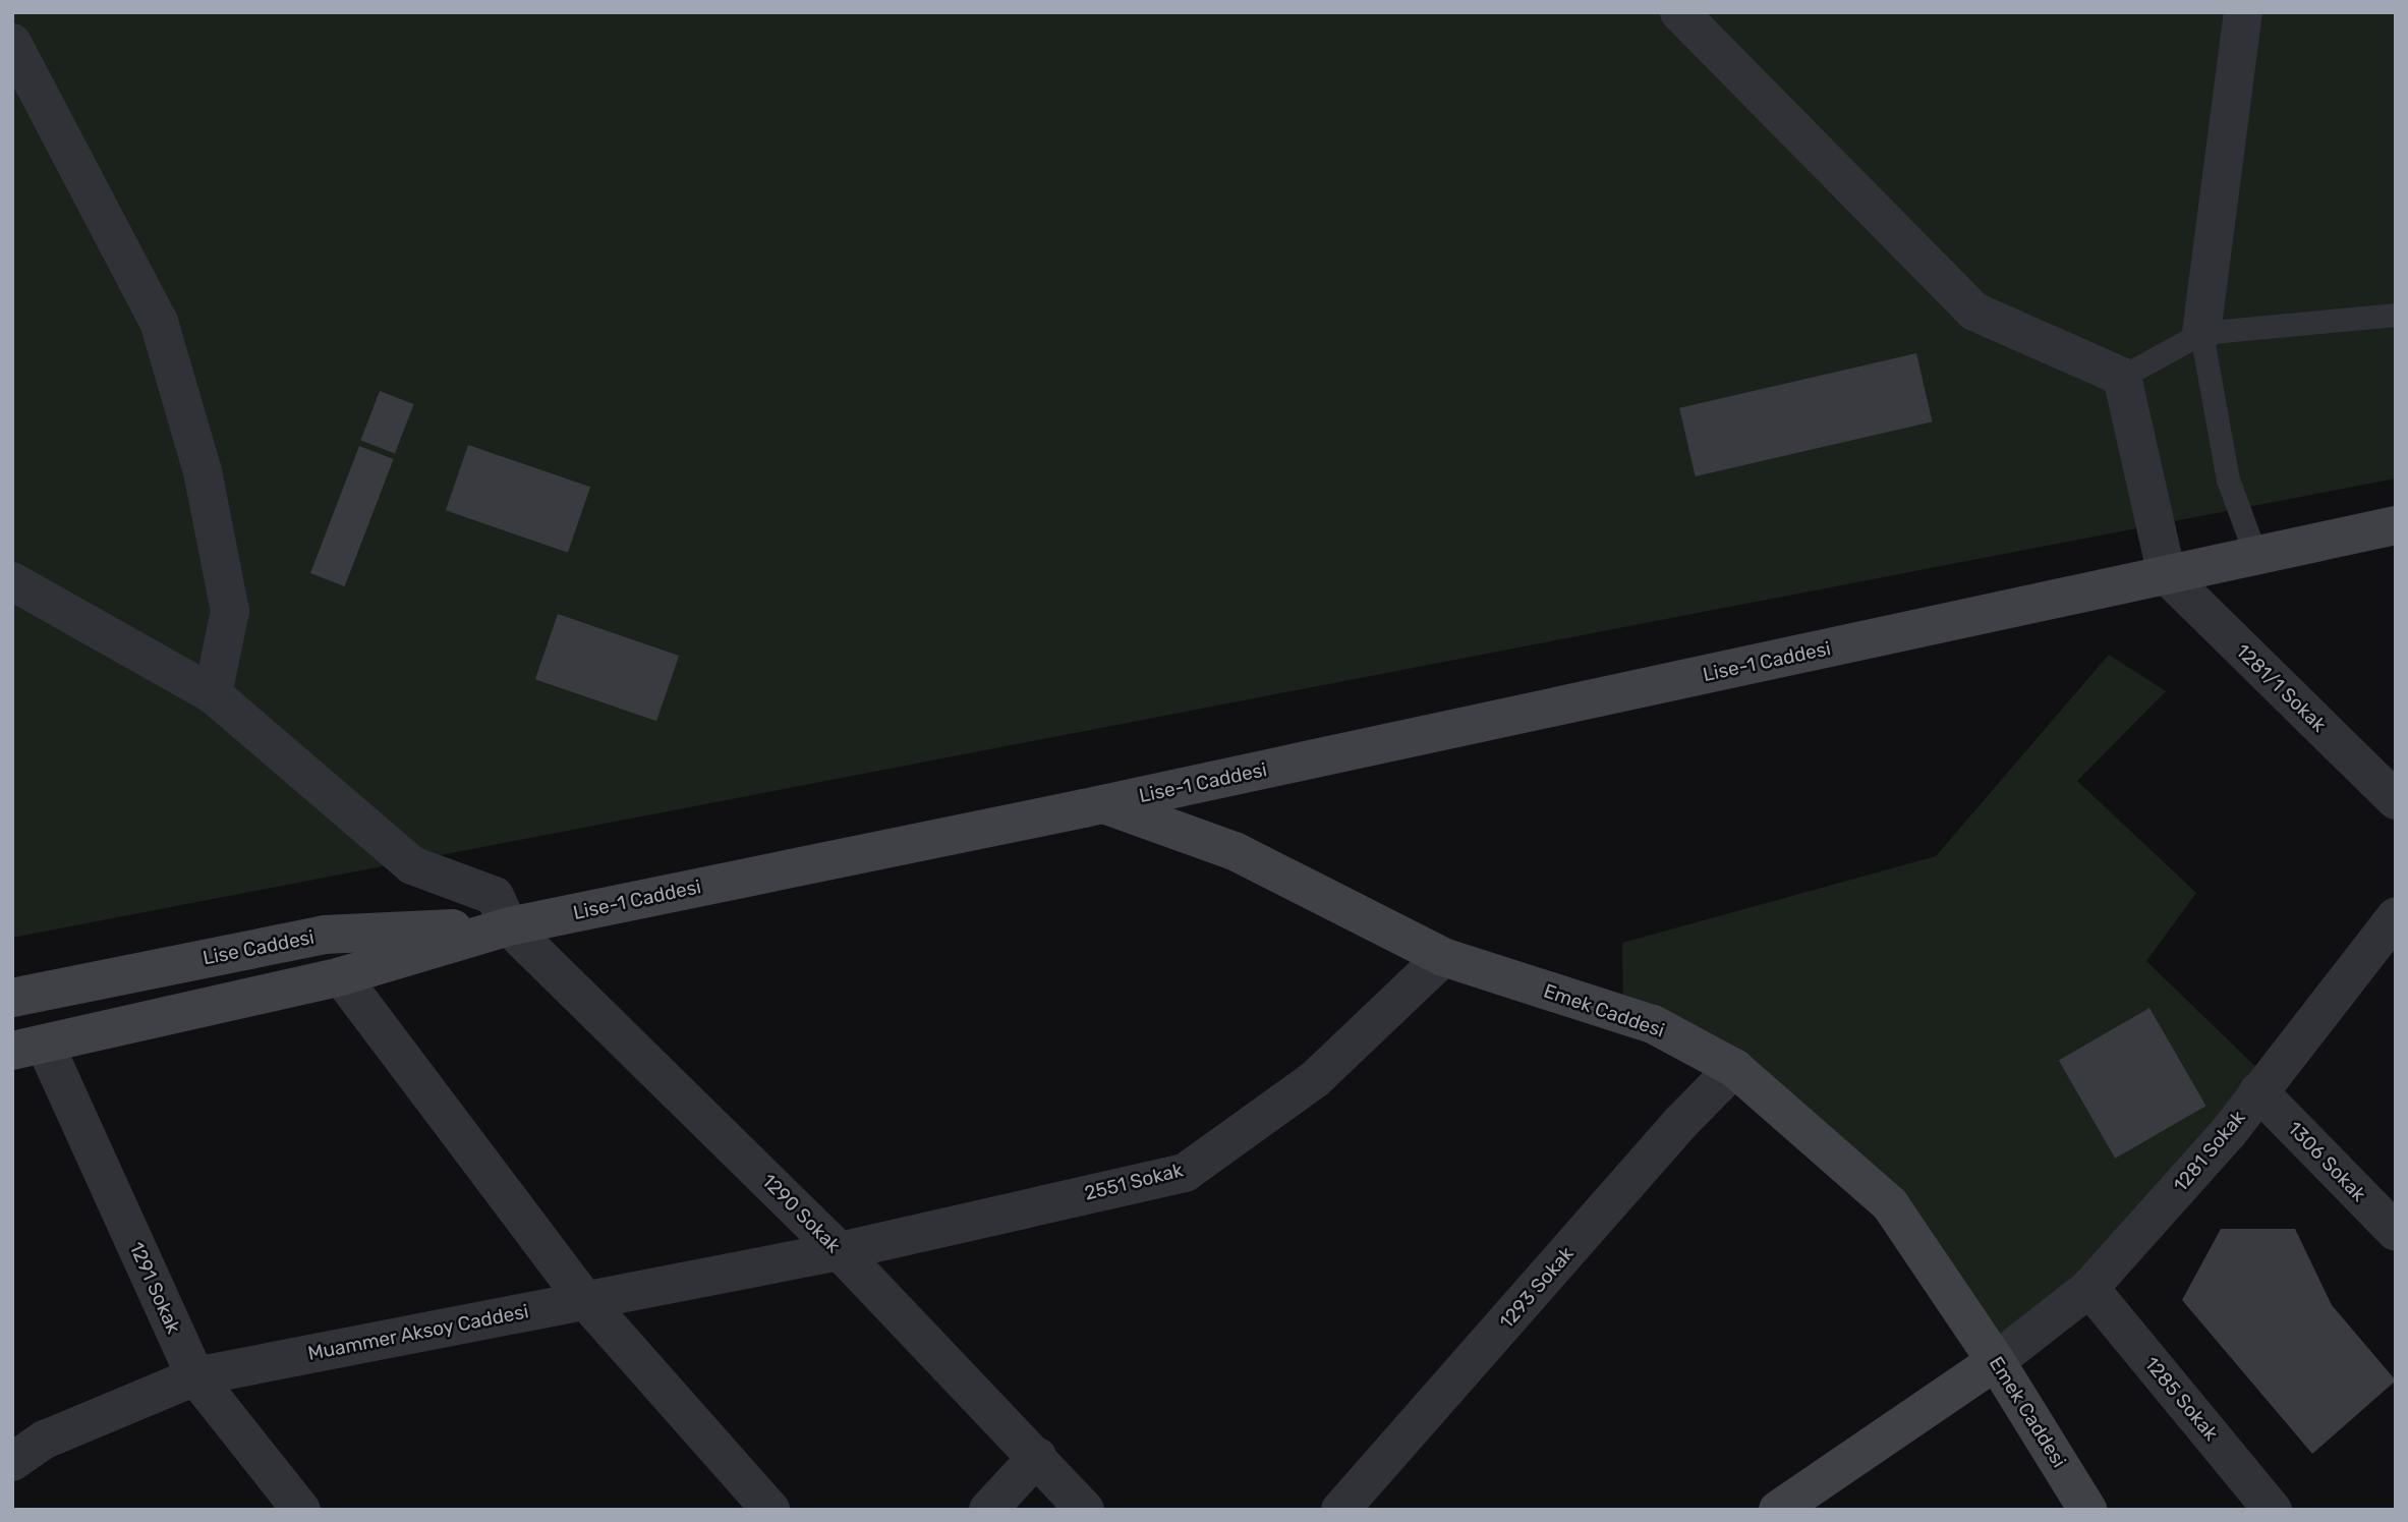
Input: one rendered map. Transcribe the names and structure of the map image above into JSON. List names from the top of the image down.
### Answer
{
  "streets": {
    "main road": ["Lise-1 Caddesi", "Lise Caddesi", "Emek Caddesi"],
    "street": [
      "1281/1 Sokak",
      "1281 Sokak",
      "1306 Sokak",
      "2551 Sokak",
      "1290 Sokak",
      "1291 Sokak",
      "1293 Sokak",
      "Muammer Aksoy Caddesi",
      "1285 Sokak"
    ]
  },
  "crossings": [
    ["Lise-1 Caddesi", "1281/1 Sokak"],
    ["Lise-1 Caddesi", "Lise Caddesi"],
    ["Lise-1 Caddesi", "Emek Caddesi"],
    ["Lise-1 Caddesi", "1290 Sokak"],
    ["Lise-1 Caddesi", "1291 Sokak"],
    ["Lise Caddesi", "1290 Sokak"],
    ["Emek Caddesi", "1281 Sokak"],
    ["Emek Caddesi", "2551 Sokak"],
    ["Emek Caddesi", "1293 Sokak"],
    ["1281 Sokak", "1306 Sokak"],
    ["1281 Sokak", "1285 Sokak"],
    ["2551 Sokak", "1290 Sokak"],
    ["2551 Sokak", "Muammer Aksoy Caddesi"],
    ["1290 Sokak", "Muammer Aksoy Caddesi"],
    ["1291 Sokak", "Muammer Aksoy Caddesi"]
  ]
}
